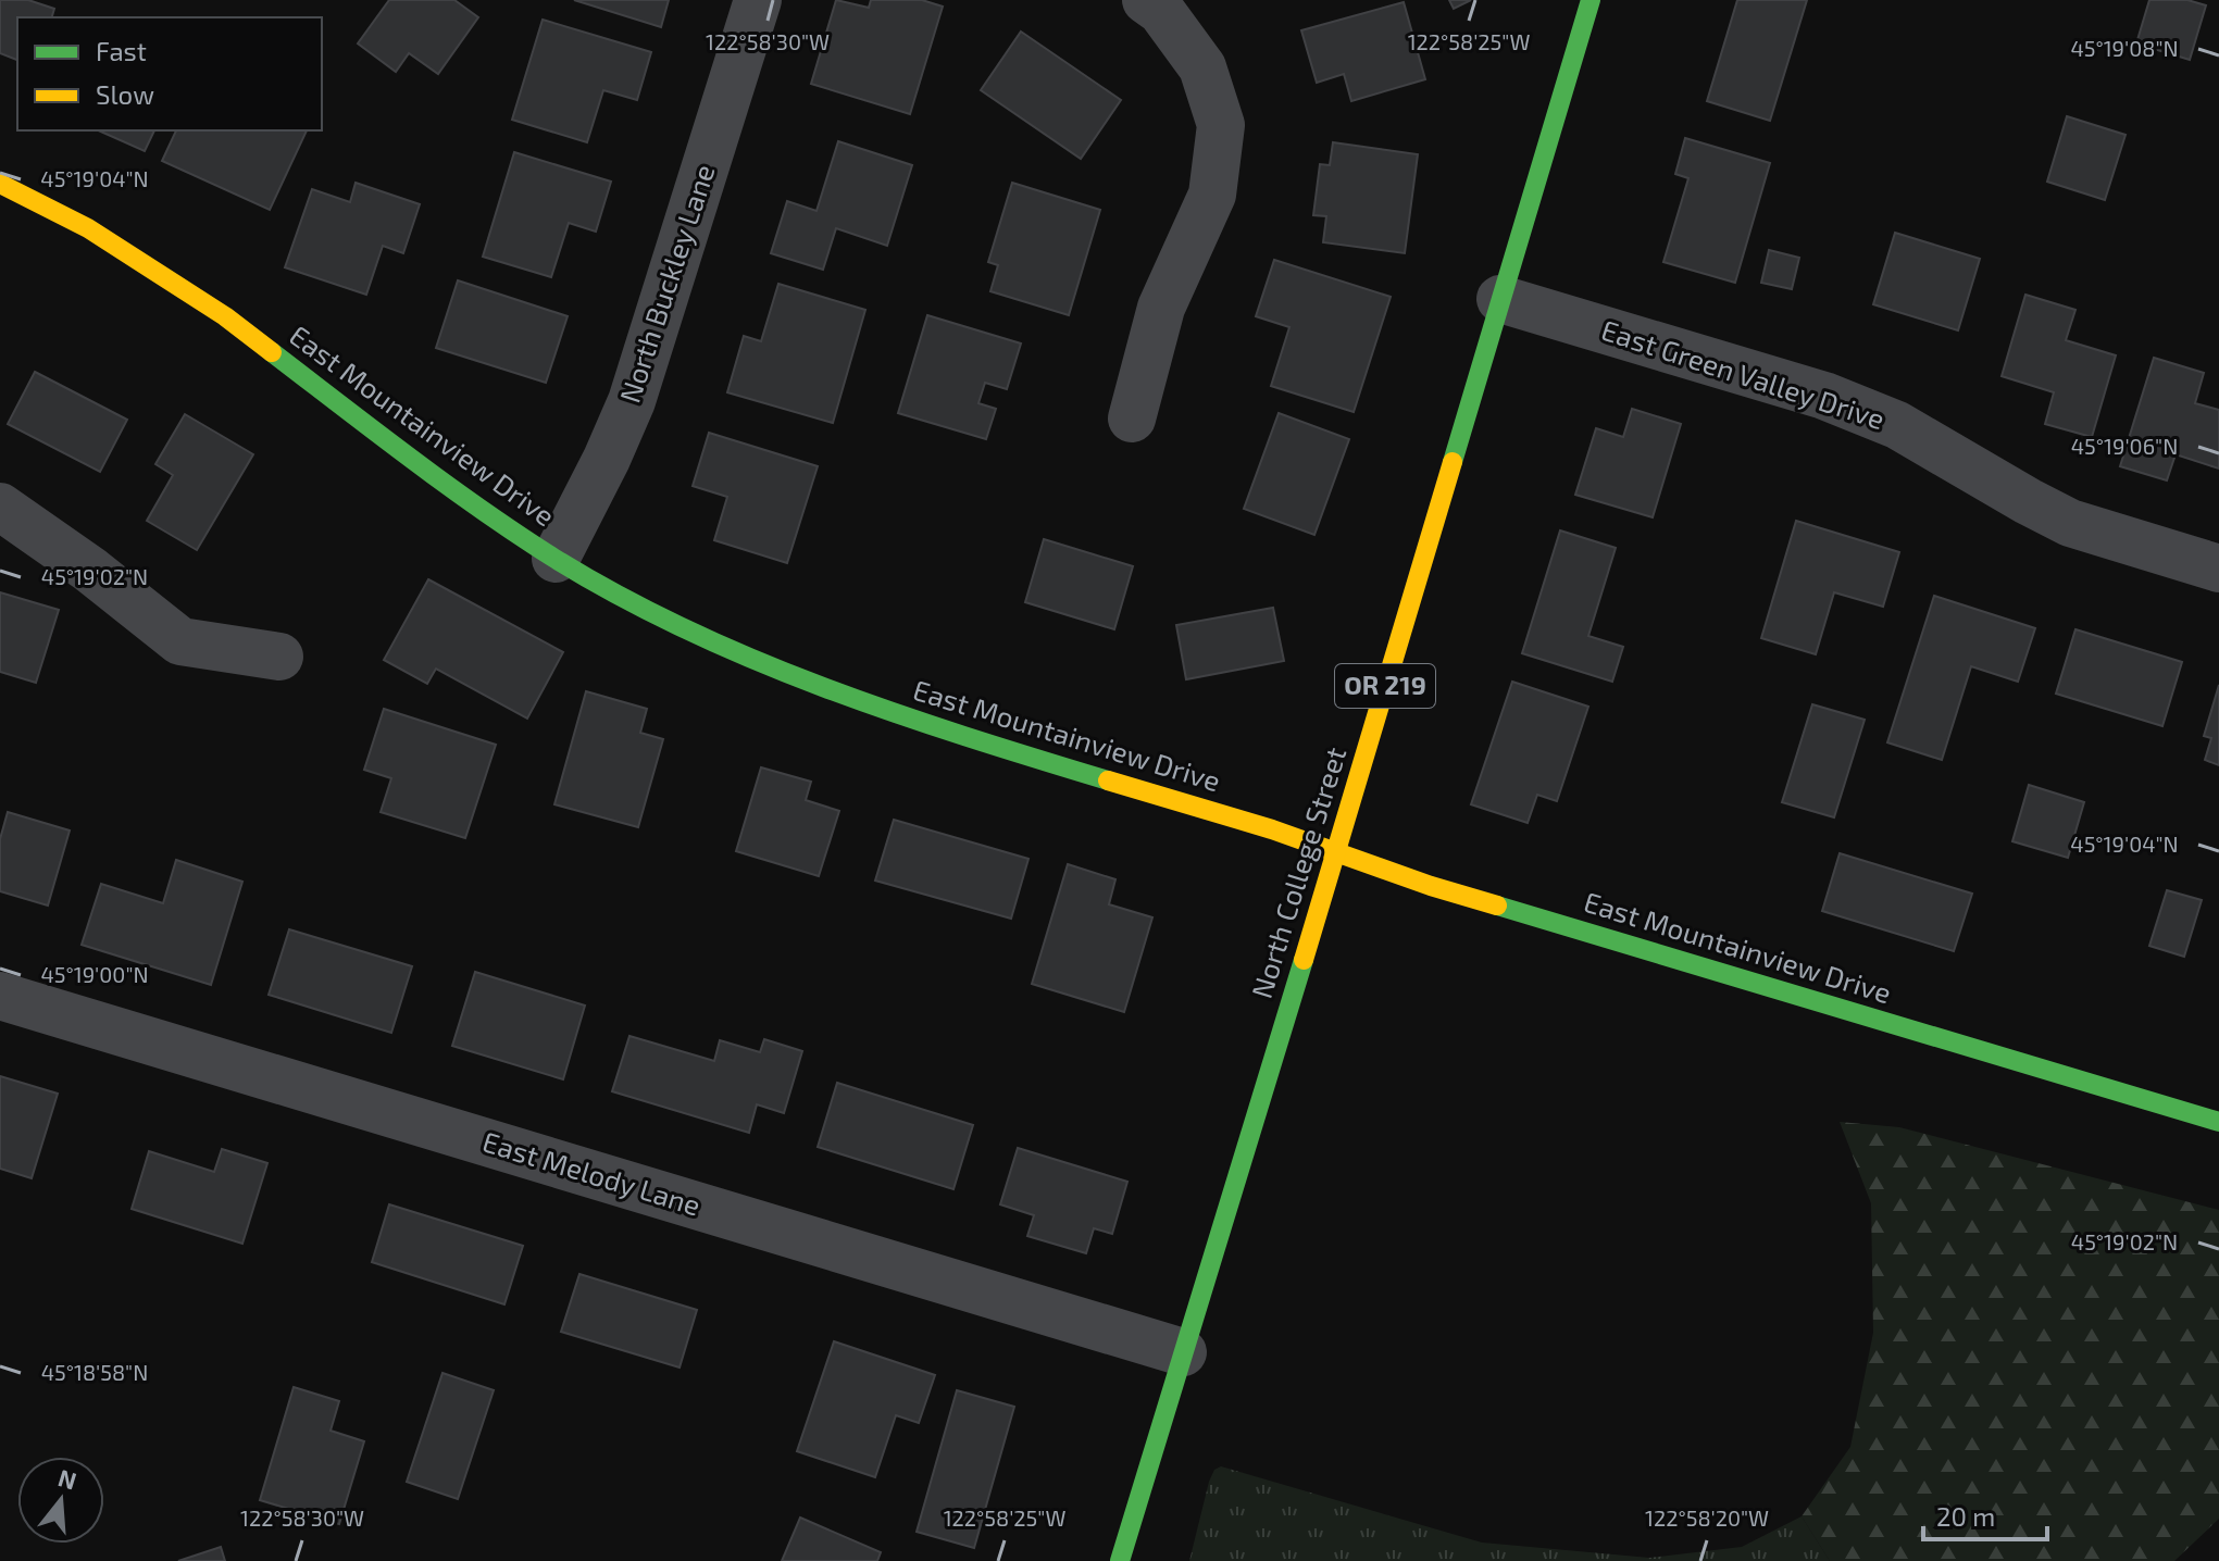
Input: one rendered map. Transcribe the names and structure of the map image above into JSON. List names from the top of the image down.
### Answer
{
  "streets": {
    "main road": ["East Mountainview Drive", "OR 219", "North College Street"],
    "street": ["North Buckley Lane", "East Green Valley Drive", "East Melody Lane"]
  },
  "crossings": [
    ["North Buckley Lane", "East Mountainview Drive"],
    ["East Green Valley Drive", "North College Street"],
    ["East Mountainview Drive", "North College Street"],
    ["North College Street", "East Melody Lane"]
  ],
  "legend": ["Fast", "Slow"],
  "scale_bar": "20 m",
  "north": "top",
  "coordinates": [
    "122°58'30\"W",
    "122°58'25\"W",
    "45°19'08\"N",
    "45°19'04\"N",
    "45°19'06\"N",
    "45°19'02\"N",
    "45°19'00\"N",
    "45°18'58\"N",
    "122°58'20\"W"
  ]
}
